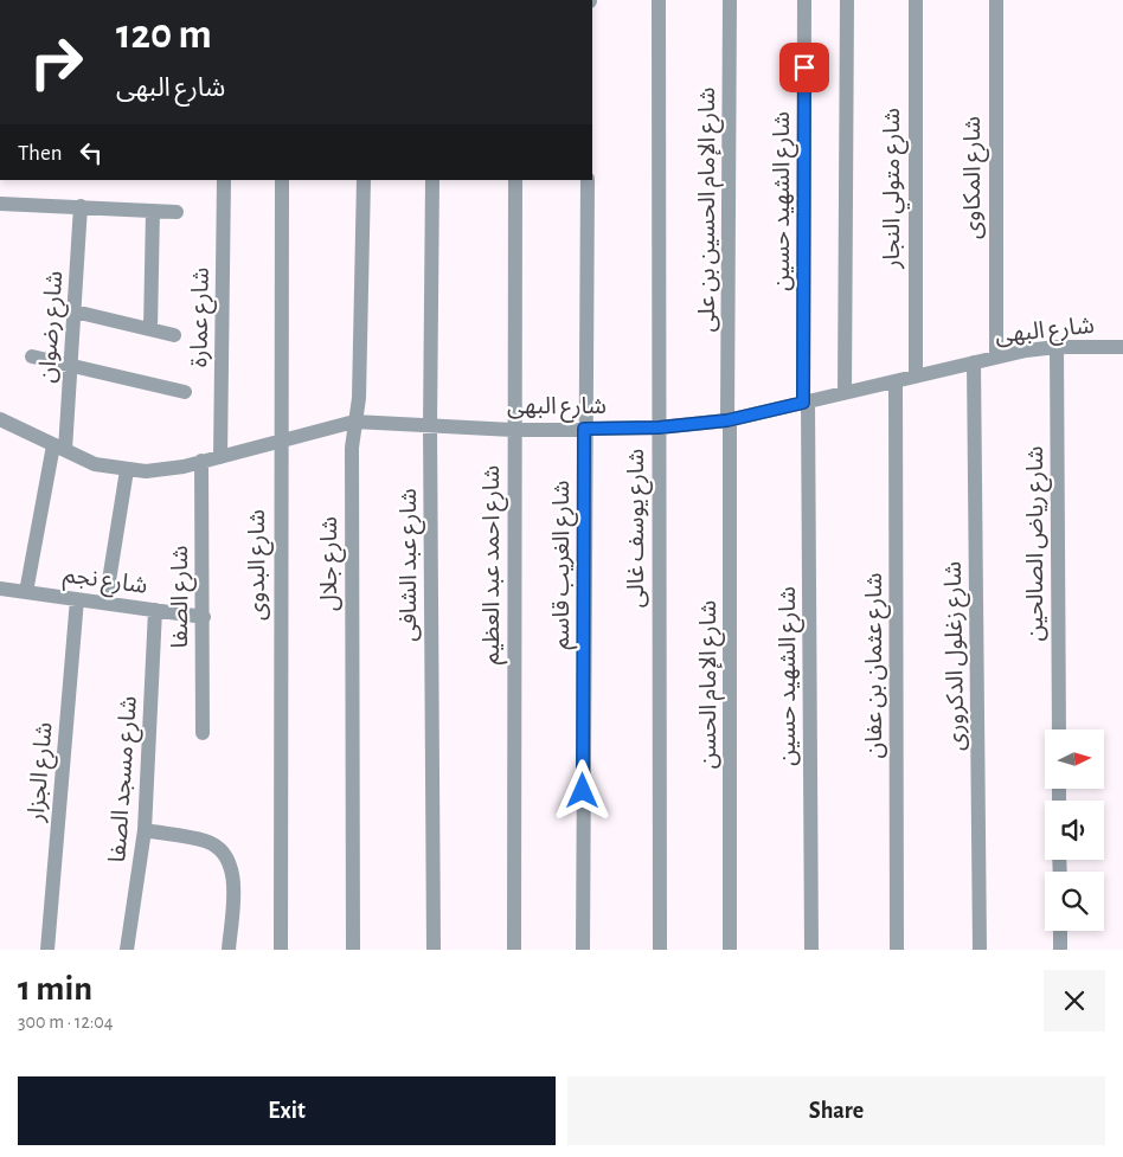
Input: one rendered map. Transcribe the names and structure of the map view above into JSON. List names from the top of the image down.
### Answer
{
  "streets": {
    "street": [
      "شارع المكاوى",
      "شارع متولي النجار",
      "شارع الشهيد حسين",
      "شارع الإمام الحسين بن على",
      "شارع عمارة",
      "شارع رضوان",
      "شارع البهى",
      "شارع يوسف غالى",
      "شارع رياض الصالحين",
      "شارع جلال",
      "شارع البدوى",
      "شارع عبد الشافى",
      "شارع احمد عبد العظيم",
      "شارع الغريب قاسم",
      "شارع نجم",
      "شارع الصفا",
      "شارع زغلول الدكرورى",
      "شارع عثمان بن عفان",
      "شارع الإمام الحسن",
      "شارع الجزار",
      "شارع مسجد الصفا"
    ]
  },
  "crossings": [
    ["شارع المكاوى", "شارع البهى"],
    ["شارع متولي النجار", "شارع البهى"],
    ["شارع الشهيد حسين", "شارع البهى"],
    ["شارع الإمام الحسين بن على", "شارع البهى"],
    ["شارع الإمام الحسين بن على", "شارع الإمام الحسن"],
    ["شارع عمارة", "شارع البهى"],
    ["شارع رضوان", "شارع البهى"],
    ["شارع رضوان", "شارع نجم"],
    ["شارع البهى", "شارع يوسف غالى"],
    ["شارع البهى", "شارع رياض الصالحين"],
    ["شارع البهى", "شارع جلال"],
    ["شارع البهى", "شارع البدوى"],
    ["شارع البهى", "شارع عبد الشافى"],
    ["شارع البهى", "شارع احمد عبد العظيم"],
    ["شارع البهى", "شارع الغريب قاسم"],
    ["شارع البهى", "شارع الصفا"],
    ["شارع البهى", "شارع زغلول الدكرورى"],
    ["شارع البهى", "شارع عثمان بن عفان"],
    ["شارع البهى", "شارع الإمام الحسن"],
    ["شارع نجم", "شارع الصفا"],
    ["شارع نجم", "شارع الجزار"],
    ["شارع نجم", "شارع مسجد الصفا"]
  ],
  "north": "right",
  "page": {
    "turn": ["120 m", "شارع البهى"],
    "then": "Then",
    "heading": ["1 min", "300 m · 12:04"],
    "buttons": ["Exit", "Share"]
  }
}
